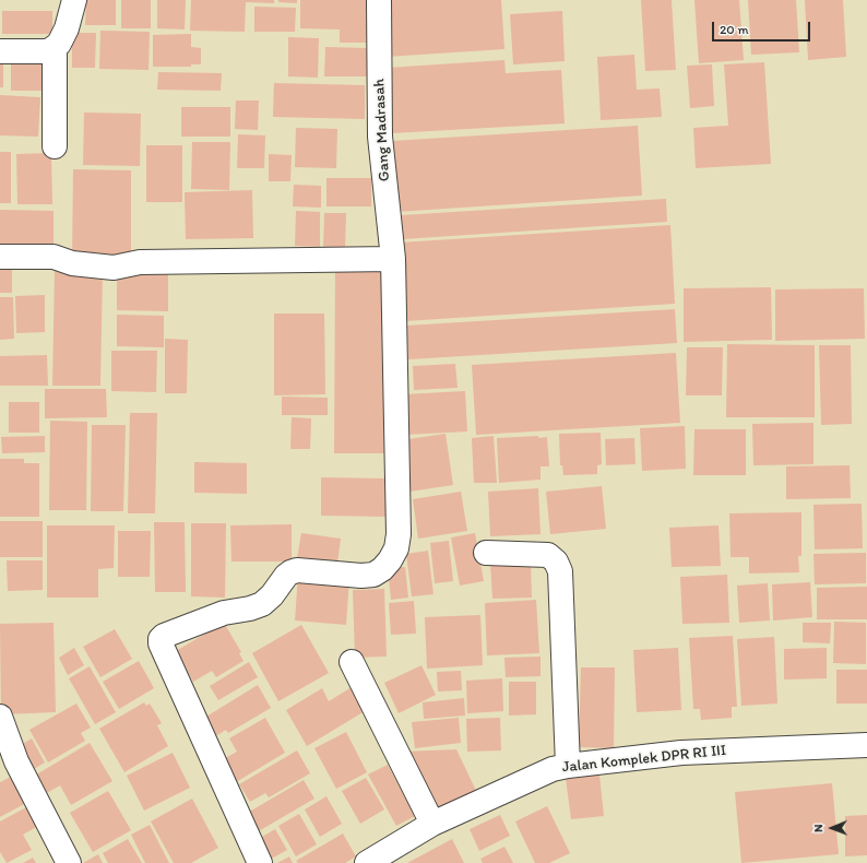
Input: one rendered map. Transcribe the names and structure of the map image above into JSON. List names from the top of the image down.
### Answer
{
  "streets": {
    "street": ["Gang Madrasah", "Jalan Komplek DPR RI III"]
  },
  "scale_bar": "20 m",
  "north": "left"
}
